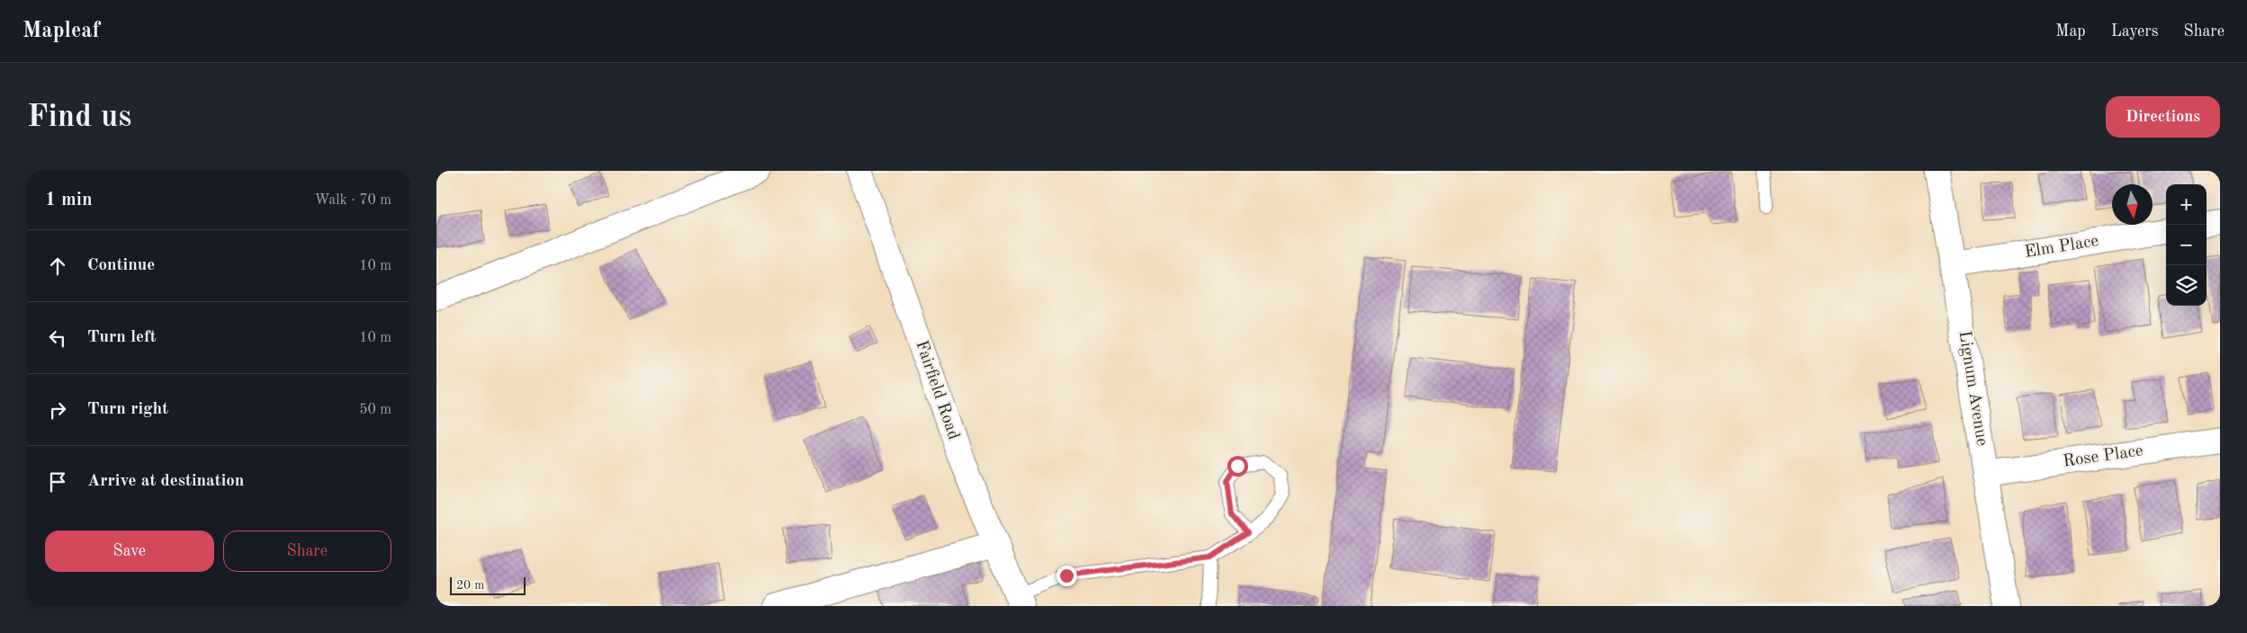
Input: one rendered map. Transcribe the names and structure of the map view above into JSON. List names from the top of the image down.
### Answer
{
  "streets": {
    "street": [
      "Elm Place",
      "Lignum Avenue",
      "Fairfield Road",
      "Rose Place"
    ]
  },
  "crossings": [
    ["Elm Place", "Lignum Avenue"],
    ["Lignum Avenue", "Rose Place"]
  ],
  "scale_bar": "20 m",
  "north": "bottom",
  "page": {
    "header": "Mapleaf",
    "nav": ["Map", "Layers", "Share"],
    "buttons": [
      "Directions",
      ["Save", "Share"]
    ],
    "title": "Find us",
    "heading": ["1 min", "Walk · 70 m"],
    "map_buttons": ["+", "−"],
    "list": [
      ["Continue", "10 m"],
      ["Turn left", "10 m"],
      ["Turn right", "50 m"],
      "Arrive at destination"
    ],
    "scale": "20 m"
  }
}
